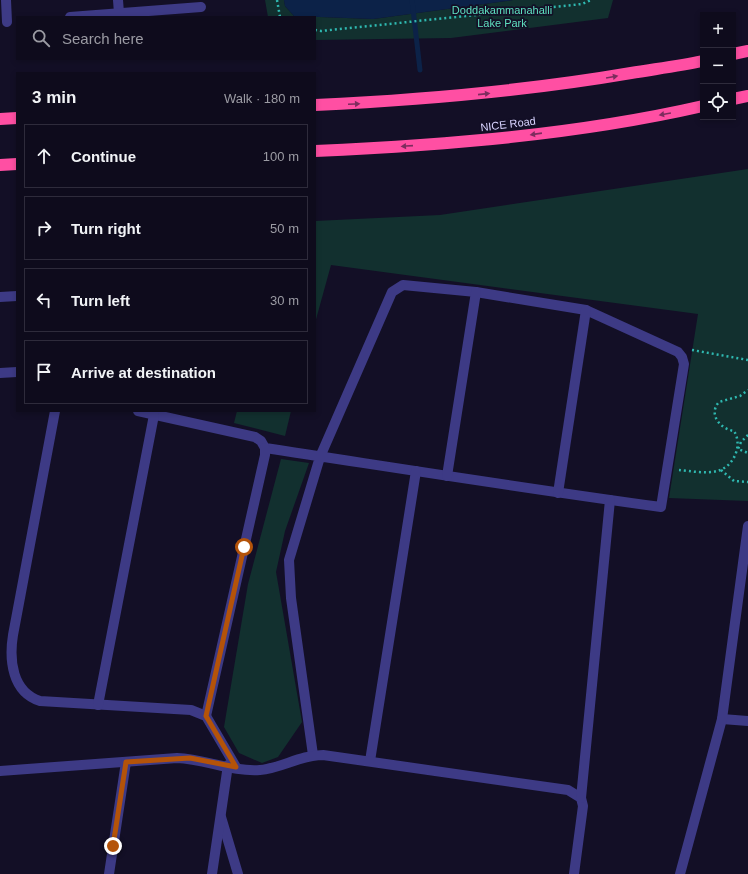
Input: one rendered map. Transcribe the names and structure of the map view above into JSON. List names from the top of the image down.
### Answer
{
  "streets": {
    "highway": ["NICE Road"]
  },
  "parks": ["Doddakammanahalli Lake Park"],
  "page": {
    "map_buttons": ["+", "−"],
    "search": "Search here",
    "heading": ["3 min", "Walk · 180 m"],
    "list": [
      ["Continue", "100 m"],
      ["Turn right", "50 m"],
      ["Turn left", "30 m"],
      "Arrive at destination"
    ]
  }
}
